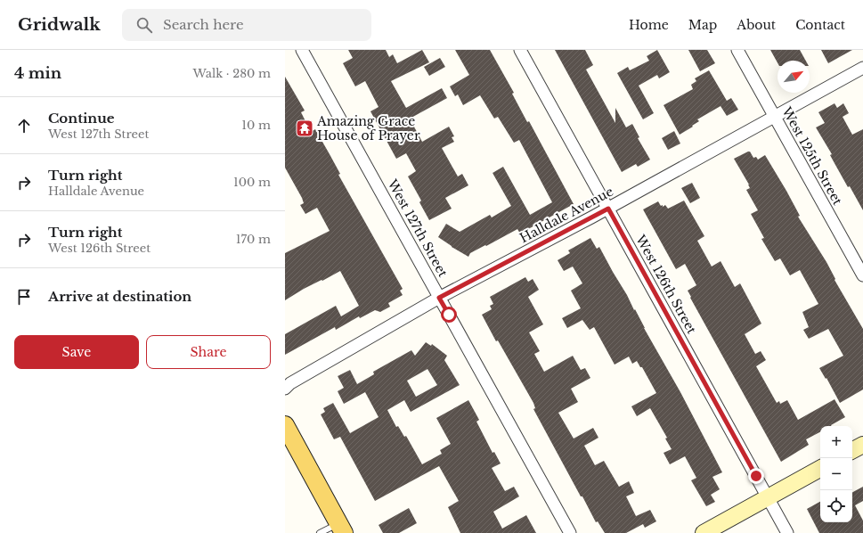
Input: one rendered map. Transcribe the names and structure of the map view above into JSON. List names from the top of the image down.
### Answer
{
  "streets": {
    "street": [
      "West 125th Street",
      "Halldale Avenue",
      "West 127th Street",
      "West 126th Street"
    ]
  },
  "crossings": [
    ["West 125th Street", "Halldale Avenue"],
    ["Halldale Avenue", "West 127th Street"],
    ["Halldale Avenue", "West 126th Street"]
  ],
  "places": {
    "temple": ["Amazing Grace House of Prayer"]
  },
  "north": "top right",
  "page": {
    "header": "Gridwalk",
    "search": "Search here",
    "nav": [
      "Home",
      "Map",
      "About",
      "Contact"
    ],
    "heading": ["4 min", "Walk · 280 m"],
    "list": [
      ["Continue", "West 127th Street", "10 m"],
      ["Turn right", "Halldale Avenue", "100 m"],
      ["Turn right", "West 126th Street", "170 m"],
      "Arrive at destination"
    ],
    "buttons": ["Save", "Share"],
    "map_buttons": ["+", "−"]
  }
}
